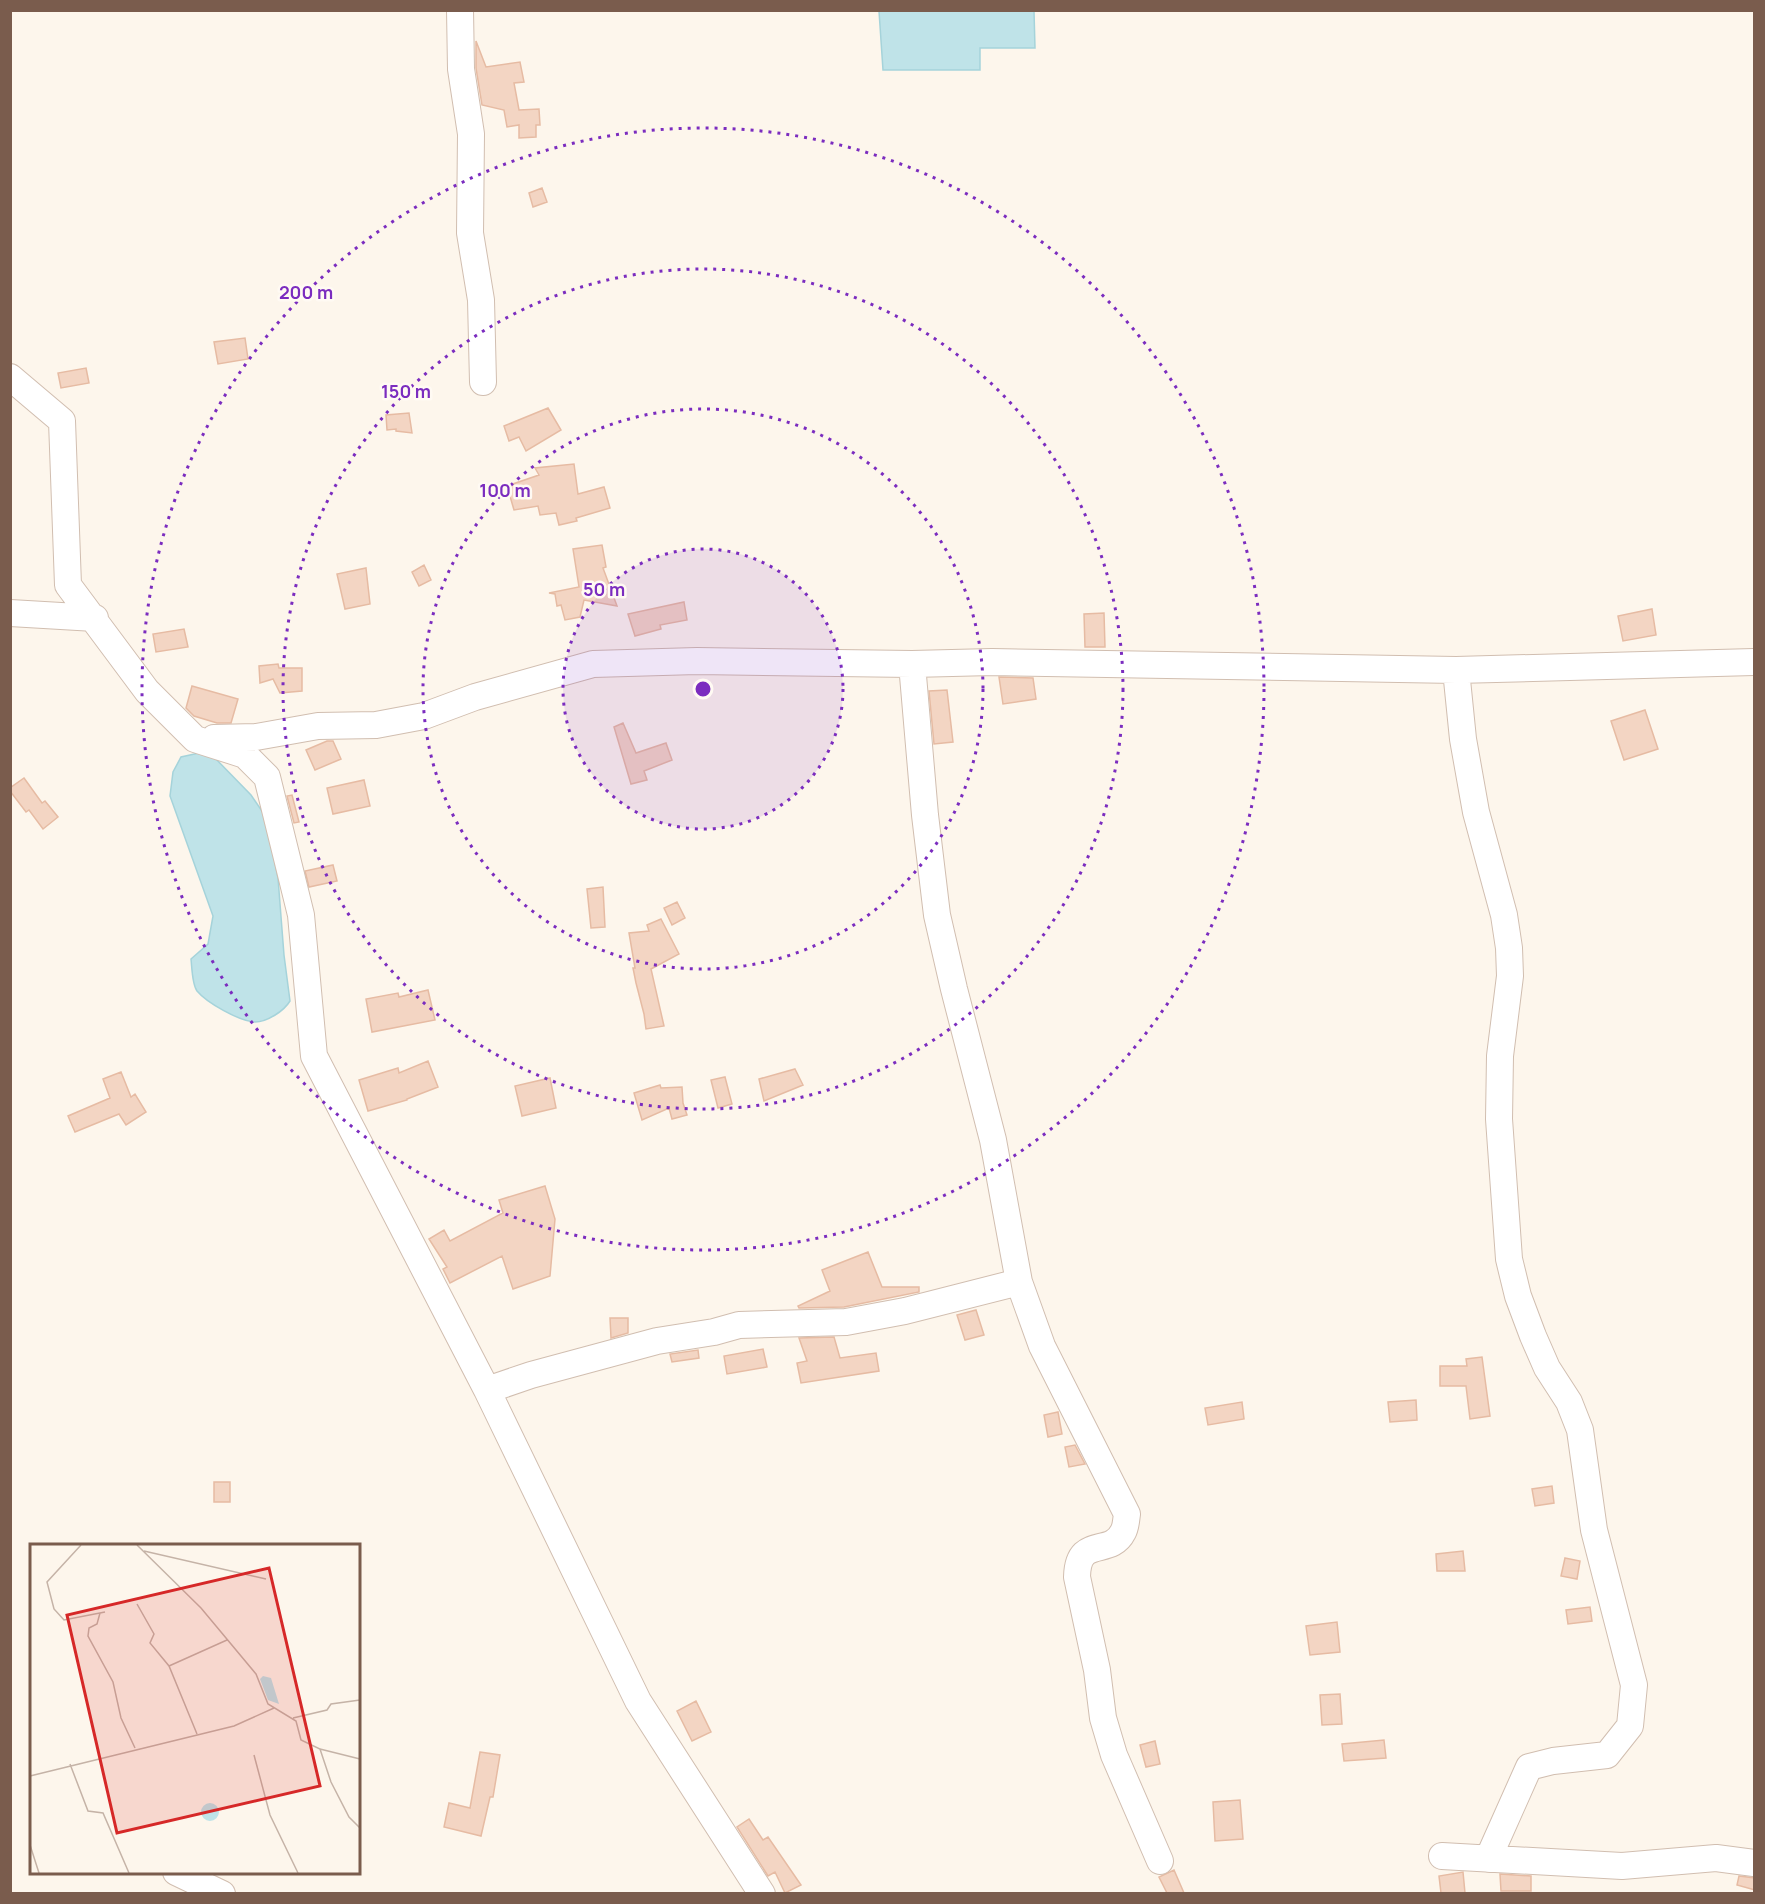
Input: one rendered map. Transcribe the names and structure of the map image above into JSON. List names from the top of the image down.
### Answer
{
  "rings": [
    "200 m",
    "150 m",
    "100 m",
    "50 m"
  ]
}
